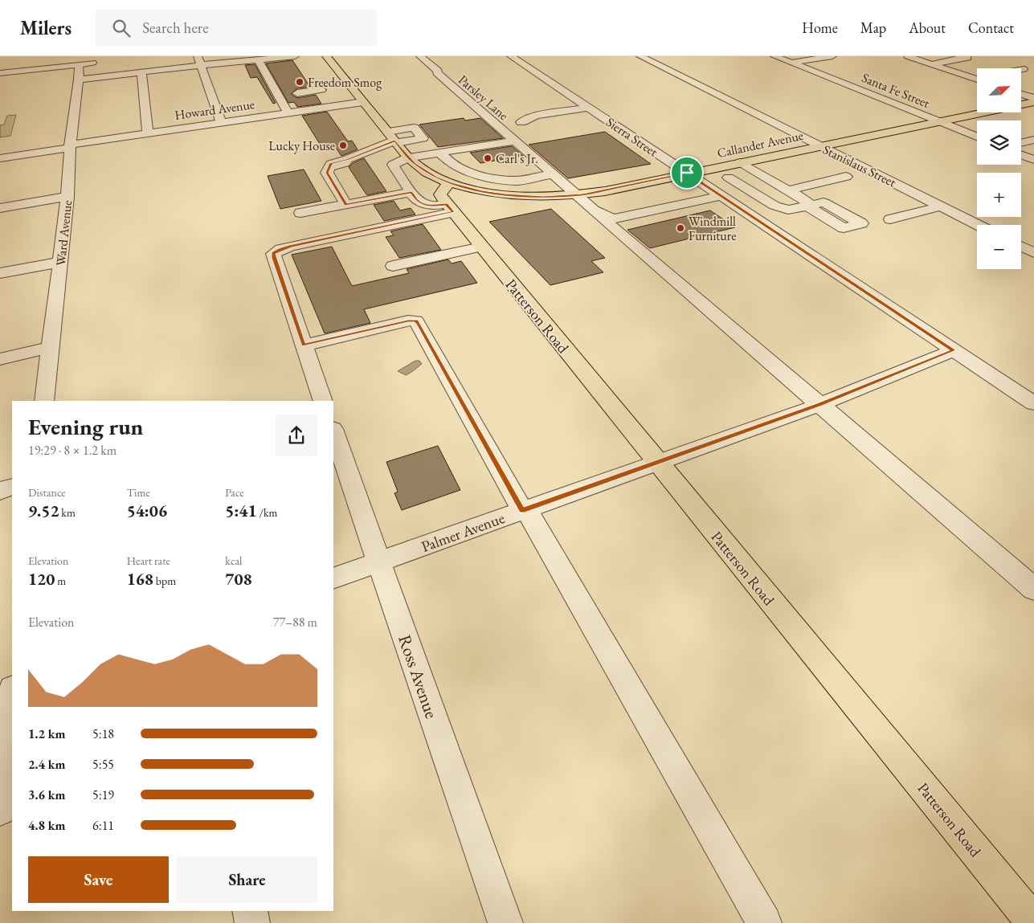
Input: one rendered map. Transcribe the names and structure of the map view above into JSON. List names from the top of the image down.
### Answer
{
  "streets": {
    "main road": ["Callander Avenue", "Patterson Road"],
    "street": [
      "Santa Fe Street",
      "Parsley Lane",
      "Howard Avenue",
      "Sierra Street",
      "Stanislaus Street",
      "Ward Avenue",
      "Palmer Avenue",
      "Ross Avenue"
    ]
  },
  "crossings": [
    ["Santa Fe Street", "Callander Avenue"],
    ["Parsley Lane", "Callander Avenue"],
    ["Parsley Lane", "Palmer Avenue"],
    ["Howard Avenue", "Ward Avenue"],
    ["Sierra Street", "Callander Avenue"],
    ["Sierra Street", "Palmer Avenue"],
    ["Callander Avenue", "Stanislaus Street"],
    ["Patterson Road", "Palmer Avenue"],
    ["Palmer Avenue", "Ross Avenue"]
  ],
  "places": [
    "Freedom Smog",
    "Lucky House",
    "Carl's Jr.",
    "Windmill Furniture"
  ],
  "north": "top right",
  "page": {
    "header": "Milers",
    "search": "Search here",
    "nav": [
      "Home",
      "Map",
      "About",
      "Contact"
    ],
    "map_buttons": ["+", "−"],
    "heading": ["Evening run", "19:29 · 8 × 1.2 km"],
    "stats": [
      ["Distance", "9.52 km"],
      ["Time", "54:06"],
      ["Pace", "5:41 /km"],
      ["Elevation", "120 m"],
      ["Heart rate", "168 bpm"],
      ["kcal", "708"]
    ],
    "chart": ["Elevation", "77–88 m"],
    "list": [
      {
        "name": "1.2 km",
        "note": "5:18"
      },
      {
        "name": "2.4 km",
        "note": "5:55"
      },
      {
        "name": "3.6 km",
        "note": "5:19"
      },
      {
        "name": "4.8 km",
        "note": "6:11"
      }
    ],
    "buttons": ["Save", "Share"]
  }
}
